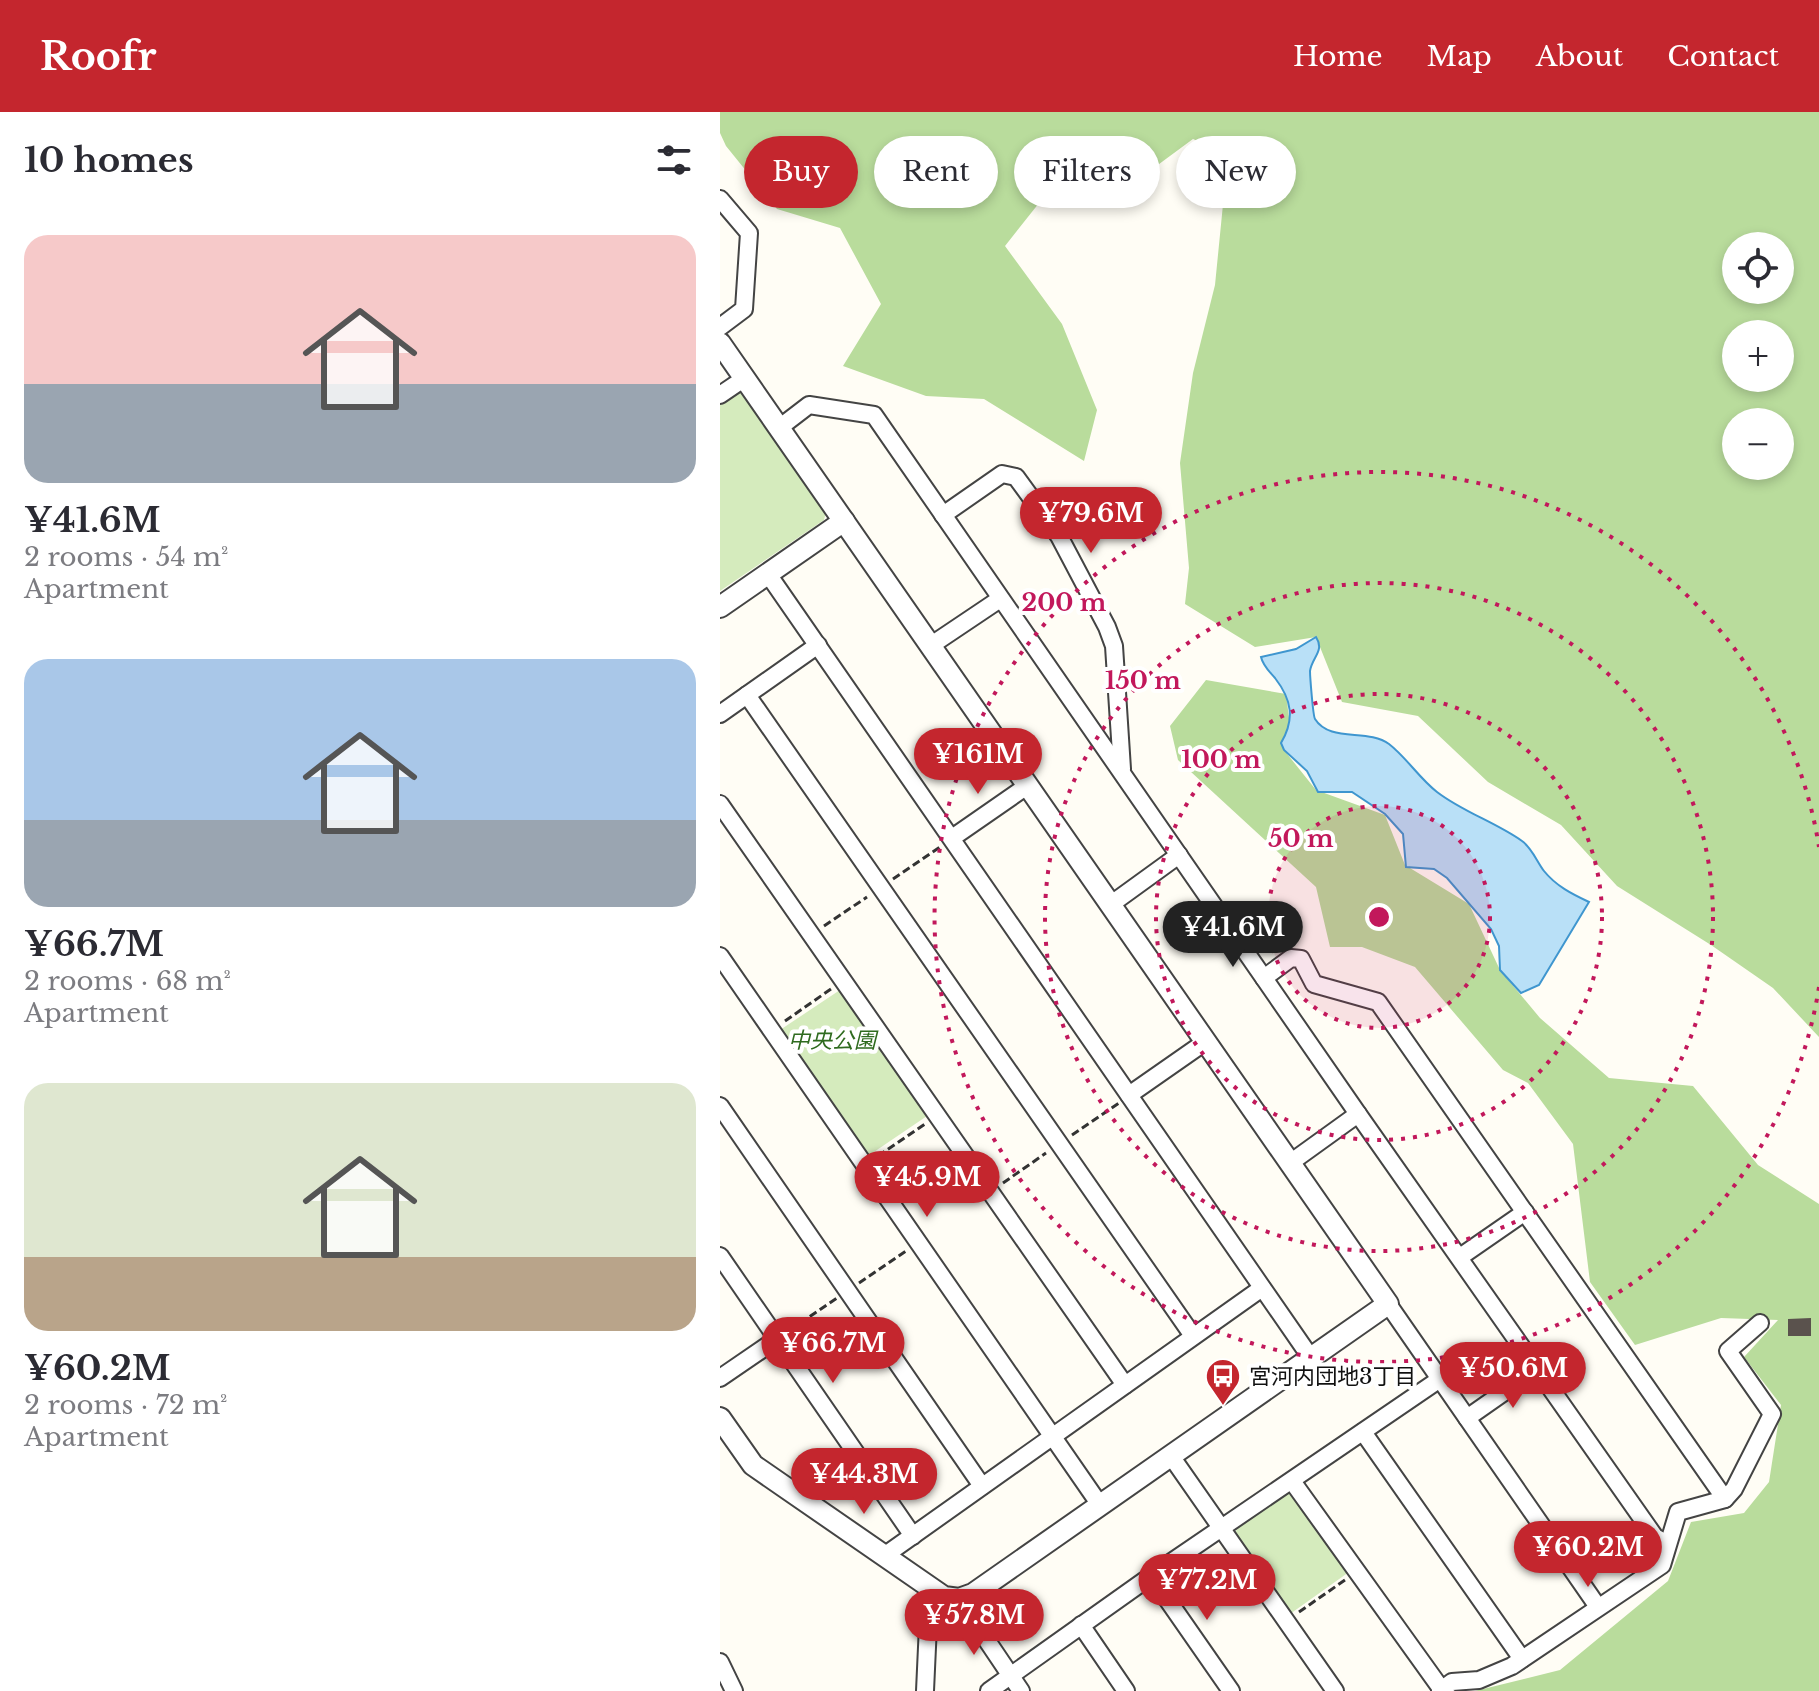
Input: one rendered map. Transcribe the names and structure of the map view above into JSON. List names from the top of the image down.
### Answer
{
  "parks": ["中央公園"],
  "places": {
    "bus stop": ["宮河内団地3丁目"]
  },
  "page": {
    "header": "Roofr",
    "nav": [
      "Home",
      "Map",
      "About",
      "Contact"
    ],
    "heading": "10 homes",
    "chip": [
      "Buy",
      "Rent",
      "Filters",
      "New"
    ],
    "list": [
      {
        "name": "¥41.6M",
        "note": "2 rooms · 54 m² · Apartment"
      },
      {
        "name": "¥66.7M",
        "note": "2 rooms · 68 m² · Apartment"
      },
      {
        "name": "¥60.2M",
        "note": "2 rooms · 72 m² · Apartment"
      }
    ],
    "map_buttons": ["+", "−"],
    "price": [
      "¥79.6M",
      "¥161M",
      "¥41.6M",
      "¥45.9M",
      "¥66.7M",
      "¥50.6M",
      "¥44.3M",
      "¥60.2M",
      "¥77.2M",
      "¥57.8M"
    ]
  },
  "rings": [
    "200 m",
    "150 m",
    "100 m",
    "50 m"
  ]
}
